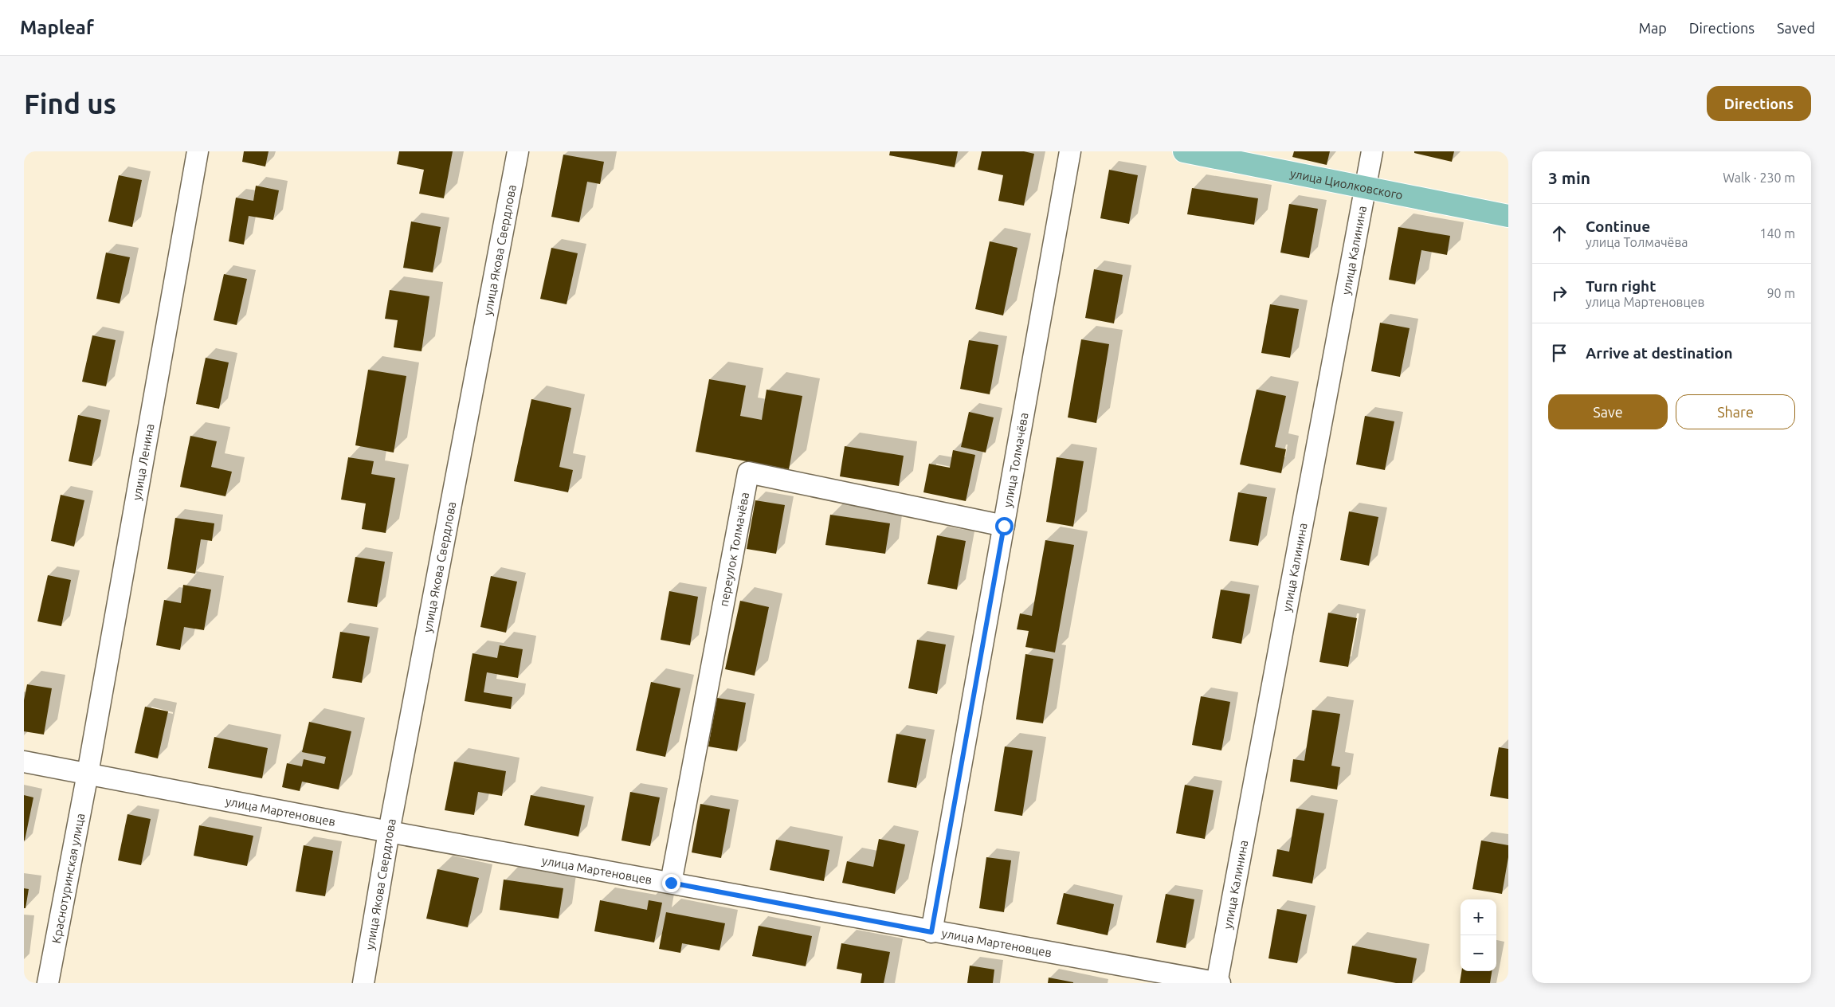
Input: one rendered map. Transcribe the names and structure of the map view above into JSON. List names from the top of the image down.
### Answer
{
  "streets": {
    "main road": ["улица Циолковского"],
    "street": [
      "улица Якова Свердлова",
      "улица Калинина",
      "улица Толмачёва",
      "улица Ленина",
      "переулок Толмачёва",
      "улица Мартеновцев",
      "Краснотуринская улица"
    ]
  },
  "crossings": [
    ["улица Циолковского", "улица Калинина"],
    ["улица Якова Свердлова", "улица Мартеновцев"],
    ["улица Калинина", "улица Мартеновцев"],
    ["улица Толмачёва", "переулок Толмачёва"],
    ["улица Толмачёва", "улица Мартеновцев"],
    ["улица Ленина", "улица Мартеновцев"],
    ["улица Ленина", "Краснотуринская улица"],
    ["переулок Толмачёва", "улица Мартеновцев"],
    ["улица Мартеновцев", "Краснотуринская улица"]
  ],
  "page": {
    "header": "Mapleaf",
    "nav": ["Map", "Directions", "Saved"],
    "buttons": [
      "Directions",
      ["Save", "Share"]
    ],
    "title": "Find us",
    "heading": ["3 min", "Walk · 230 m"],
    "list": [
      ["Continue", "улица Толмачёва", "140 m"],
      ["Turn right", "улица Мартеновцев", "90 m"],
      "Arrive at destination"
    ],
    "map_buttons": ["+", "−"]
  }
}
